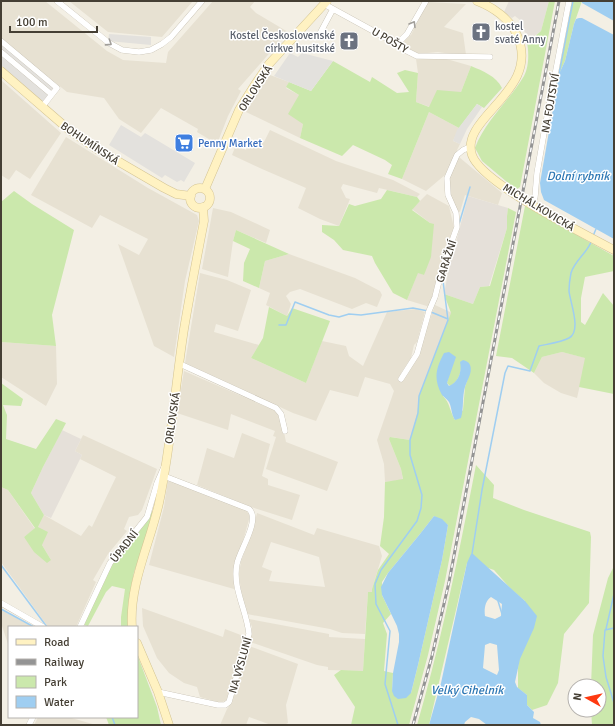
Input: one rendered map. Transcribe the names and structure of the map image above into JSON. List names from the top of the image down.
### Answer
{
  "streets": {
    "main road": ["ORLOVSKÁ", "BOHUMÍNSKÁ", "MICHÁLKOVICKÁ"],
    "street": [
      "U POŠTY",
      "NA FOJTSTVÍ",
      "GARÁŽNÍ",
      "ÚPADNÍ",
      "NA VÝSLUNÍ"
    ]
  },
  "crossings": [
    ["U POŠTY", "ORLOVSKÁ"],
    ["ORLOVSKÁ", "BOHUMÍNSKÁ"],
    ["ORLOVSKÁ", "ÚPADNÍ"],
    ["ORLOVSKÁ", "NA VÝSLUNÍ"],
    ["NA FOJTSTVÍ", "MICHÁLKOVICKÁ"],
    ["MICHÁLKOVICKÁ", "GARÁŽNÍ"]
  ],
  "water": ["Dolní rybník", "Velký Cihelník"],
  "places": {
    "church": ["kostel svaté Anny", "Kostel Československé církve husitské"],
    "supermarket": ["Penny Market"]
  },
  "legend": [
    "Road",
    "Railway",
    "Park",
    "Water"
  ],
  "scale_bar": "100 m",
  "north": "left"
}
